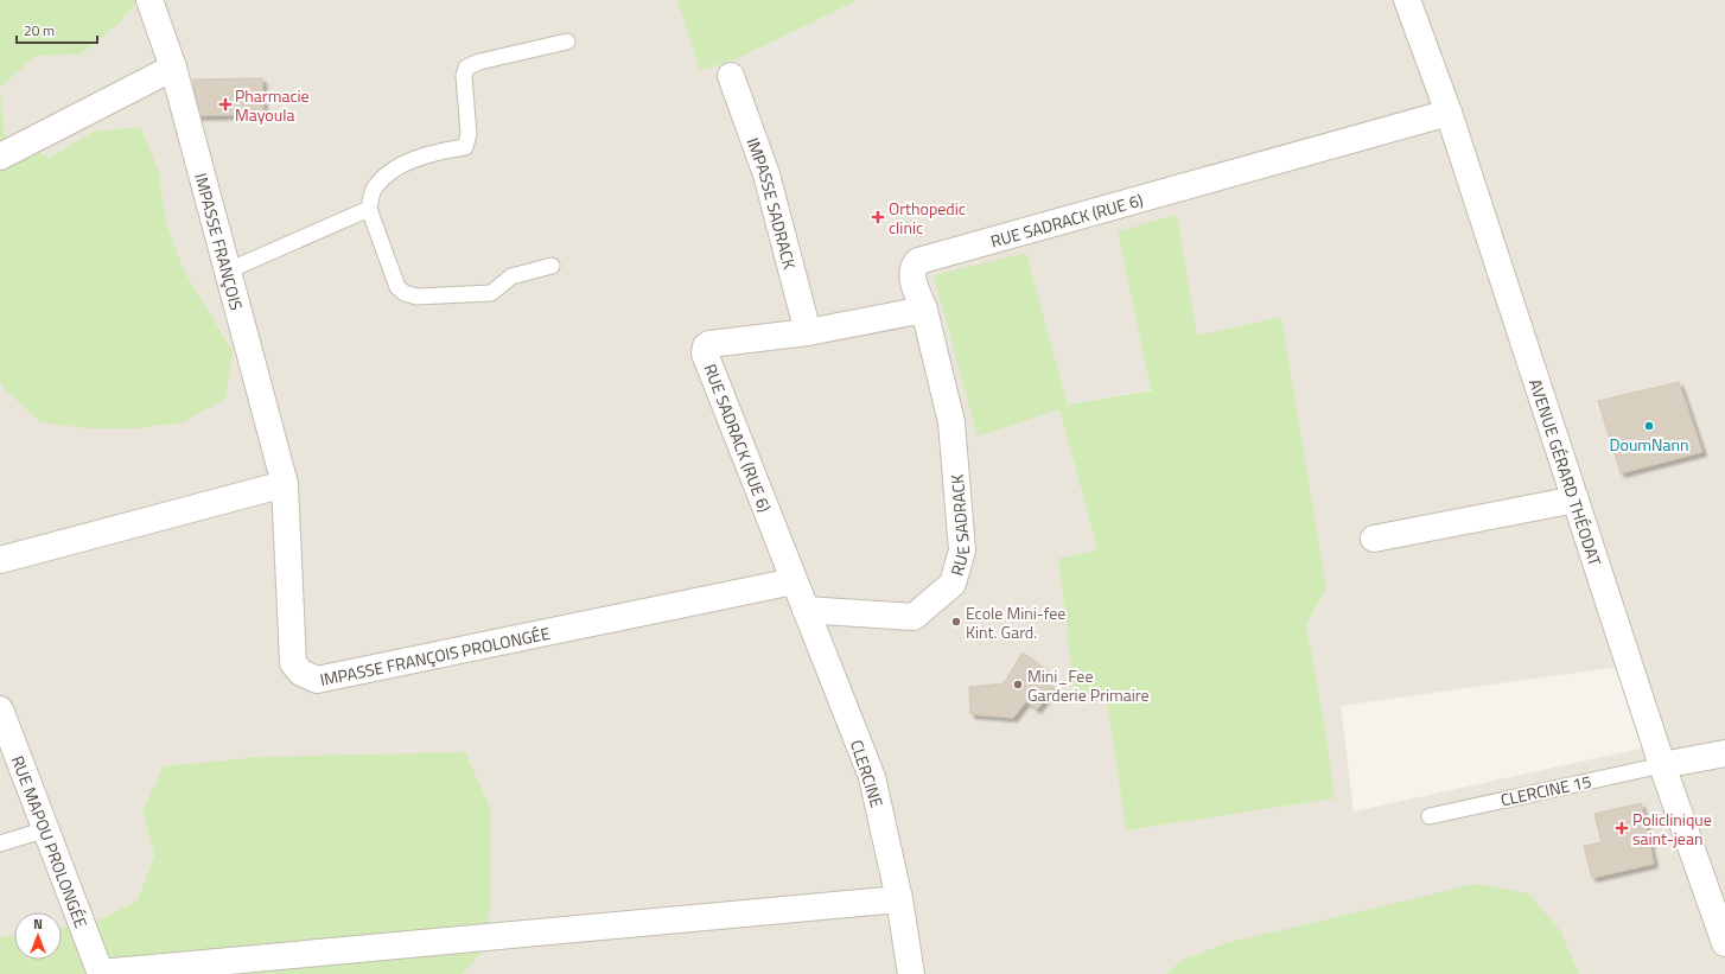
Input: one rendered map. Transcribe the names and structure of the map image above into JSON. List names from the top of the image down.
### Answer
{
  "streets": {
    "street": [
      "IMPASSE SADRACK",
      "RUE SADRACK (RUE 6)",
      "IMPASSE FRANÇOIS",
      "AVENUE GÉRARD THÉODAT",
      "RUE SADRACK",
      "IMPASSE FRANÇOIS PROLONGÉE",
      "CLERCINE",
      "RUE MAPOU PROLONGÉE"
    ],
    "lane": ["CLERCINE 15"]
  },
  "crossings": [
    ["IMPASSE SADRACK", "RUE SADRACK (RUE 6)"],
    ["RUE SADRACK (RUE 6)", "AVENUE GÉRARD THÉODAT"],
    ["RUE SADRACK (RUE 6)", "RUE SADRACK"],
    ["RUE SADRACK (RUE 6)", "IMPASSE FRANÇOIS PROLONGÉE"],
    ["RUE SADRACK (RUE 6)", "CLERCINE"],
    ["IMPASSE FRANÇOIS", "IMPASSE FRANÇOIS PROLONGÉE"],
    ["AVENUE GÉRARD THÉODAT", "CLERCINE 15"],
    ["RUE SADRACK", "CLERCINE"],
    ["IMPASSE FRANÇOIS PROLONGÉE", "CLERCINE"]
  ],
  "places": {
    "health": ["Pharmacie Mayoula", "Orthopedic clinic", "Policlinique saint-jean"],
    "other": ["DoumNann", "Ecole Mini-fee Kint. Gard.", "Mini_Fee Garderie Primaire"]
  },
  "scale_bar": "20 m",
  "north": "top"
}
